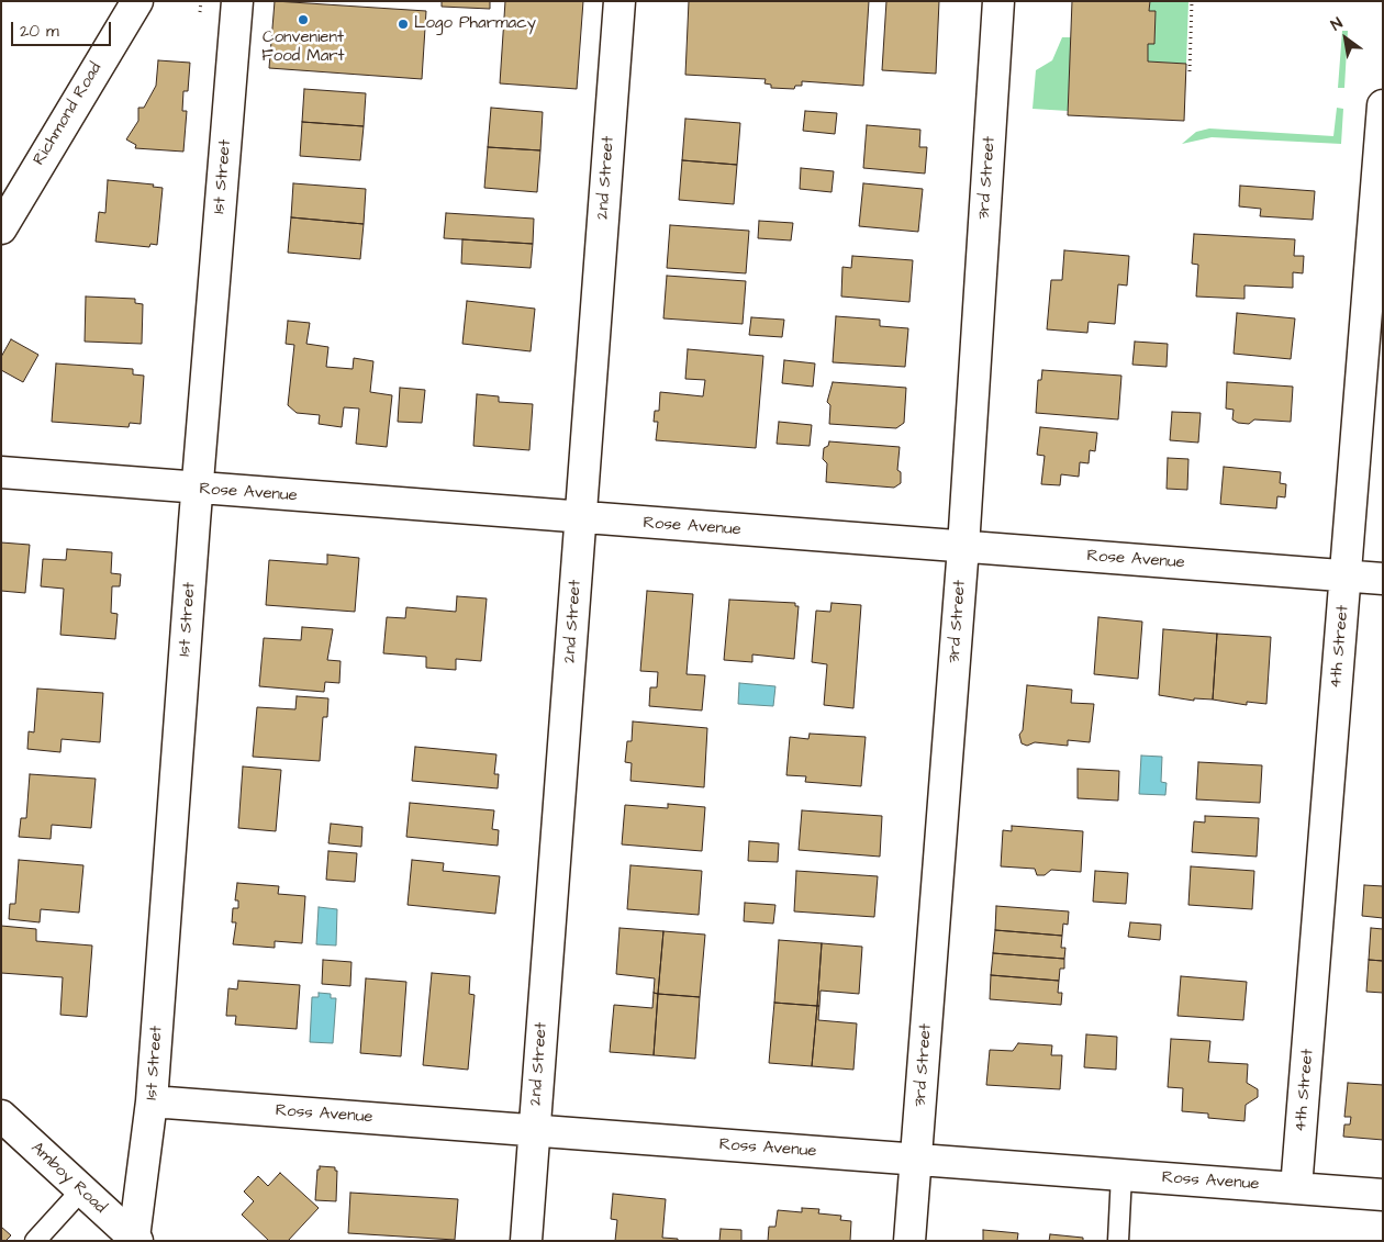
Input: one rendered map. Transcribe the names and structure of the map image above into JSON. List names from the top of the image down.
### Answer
{
  "streets": {
    "street": [
      "Richmond Road",
      "1st Street",
      "2nd Street",
      "3rd Street",
      "Rose Avenue",
      "4th Street",
      "Ross Avenue",
      "Amboy Road"
    ]
  },
  "crossings": [
    ["1st Street", "Rose Avenue"],
    ["1st Street", "Ross Avenue"],
    ["1st Street", "Amboy Road"],
    ["2nd Street", "Rose Avenue"],
    ["2nd Street", "Ross Avenue"],
    ["3rd Street", "Rose Avenue"],
    ["3rd Street", "Ross Avenue"],
    ["Rose Avenue", "4th Street"],
    ["4th Street", "Ross Avenue"]
  ],
  "places": ["Convenient Food Mart", "Logo Pharmacy"],
  "scale_bar": "20 m",
  "north": "top left"
}
